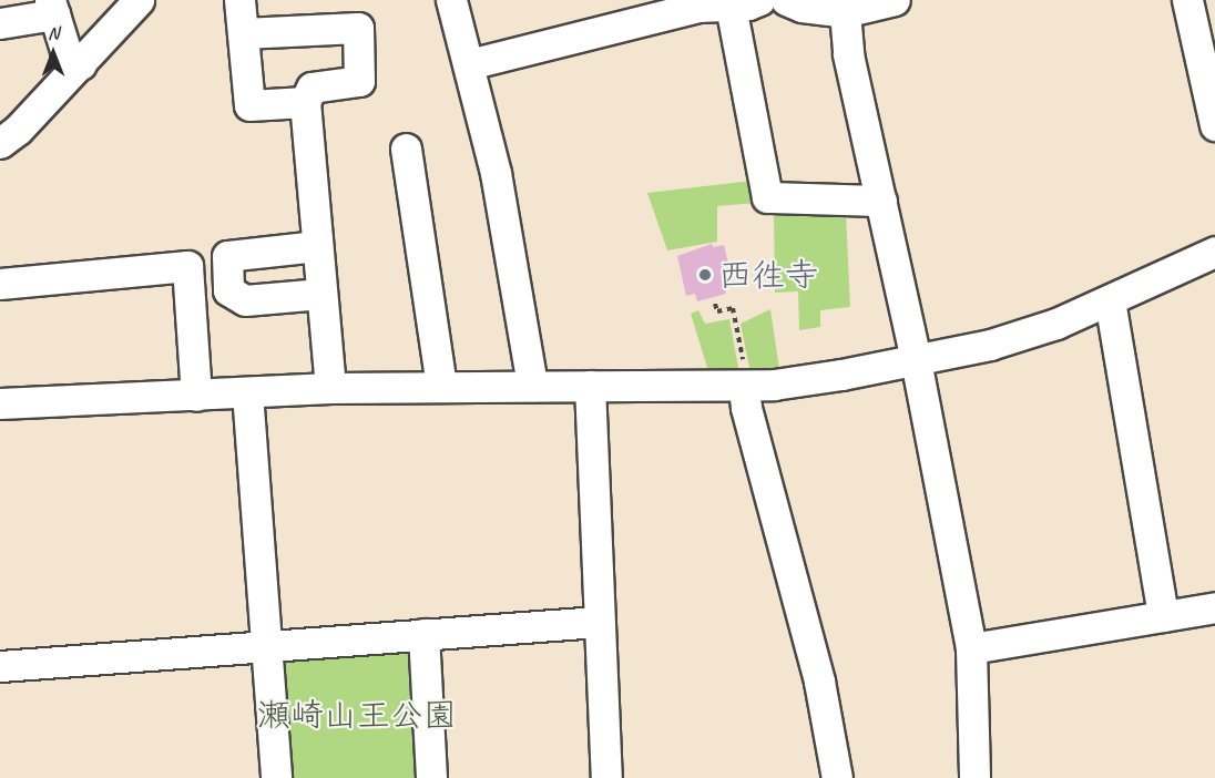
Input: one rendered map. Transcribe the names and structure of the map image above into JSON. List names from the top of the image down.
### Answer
{
  "parks": ["瀬崎山王公園"],
  "places": ["西徃寺"],
  "north": "top"
}
